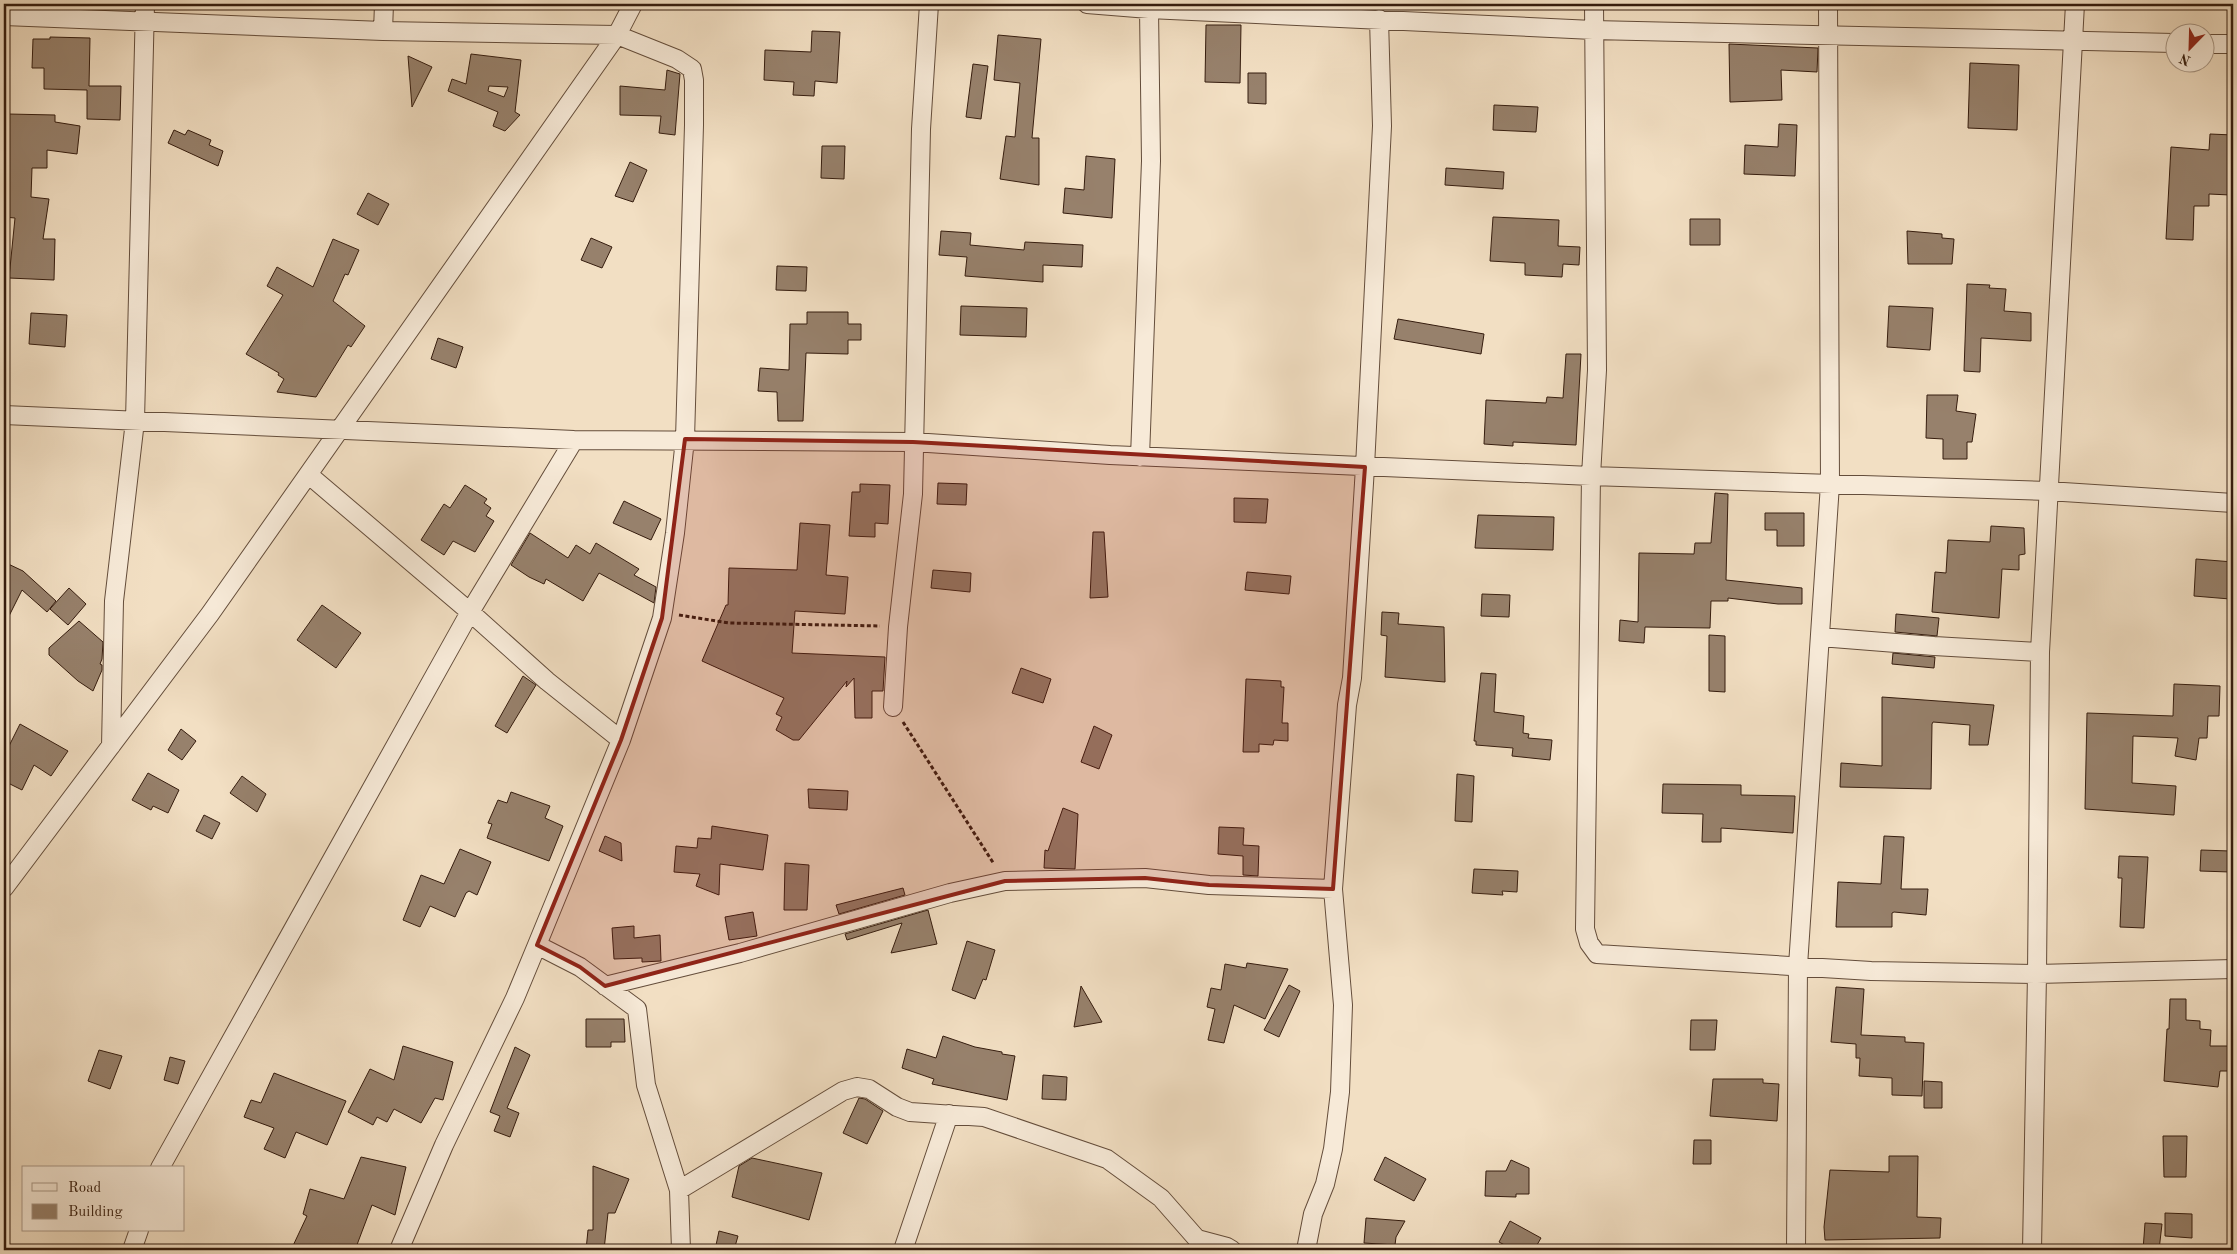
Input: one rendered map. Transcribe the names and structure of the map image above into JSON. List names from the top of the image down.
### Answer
{
  "legend": ["Road", "Building"],
  "north": "bottom left"
}
